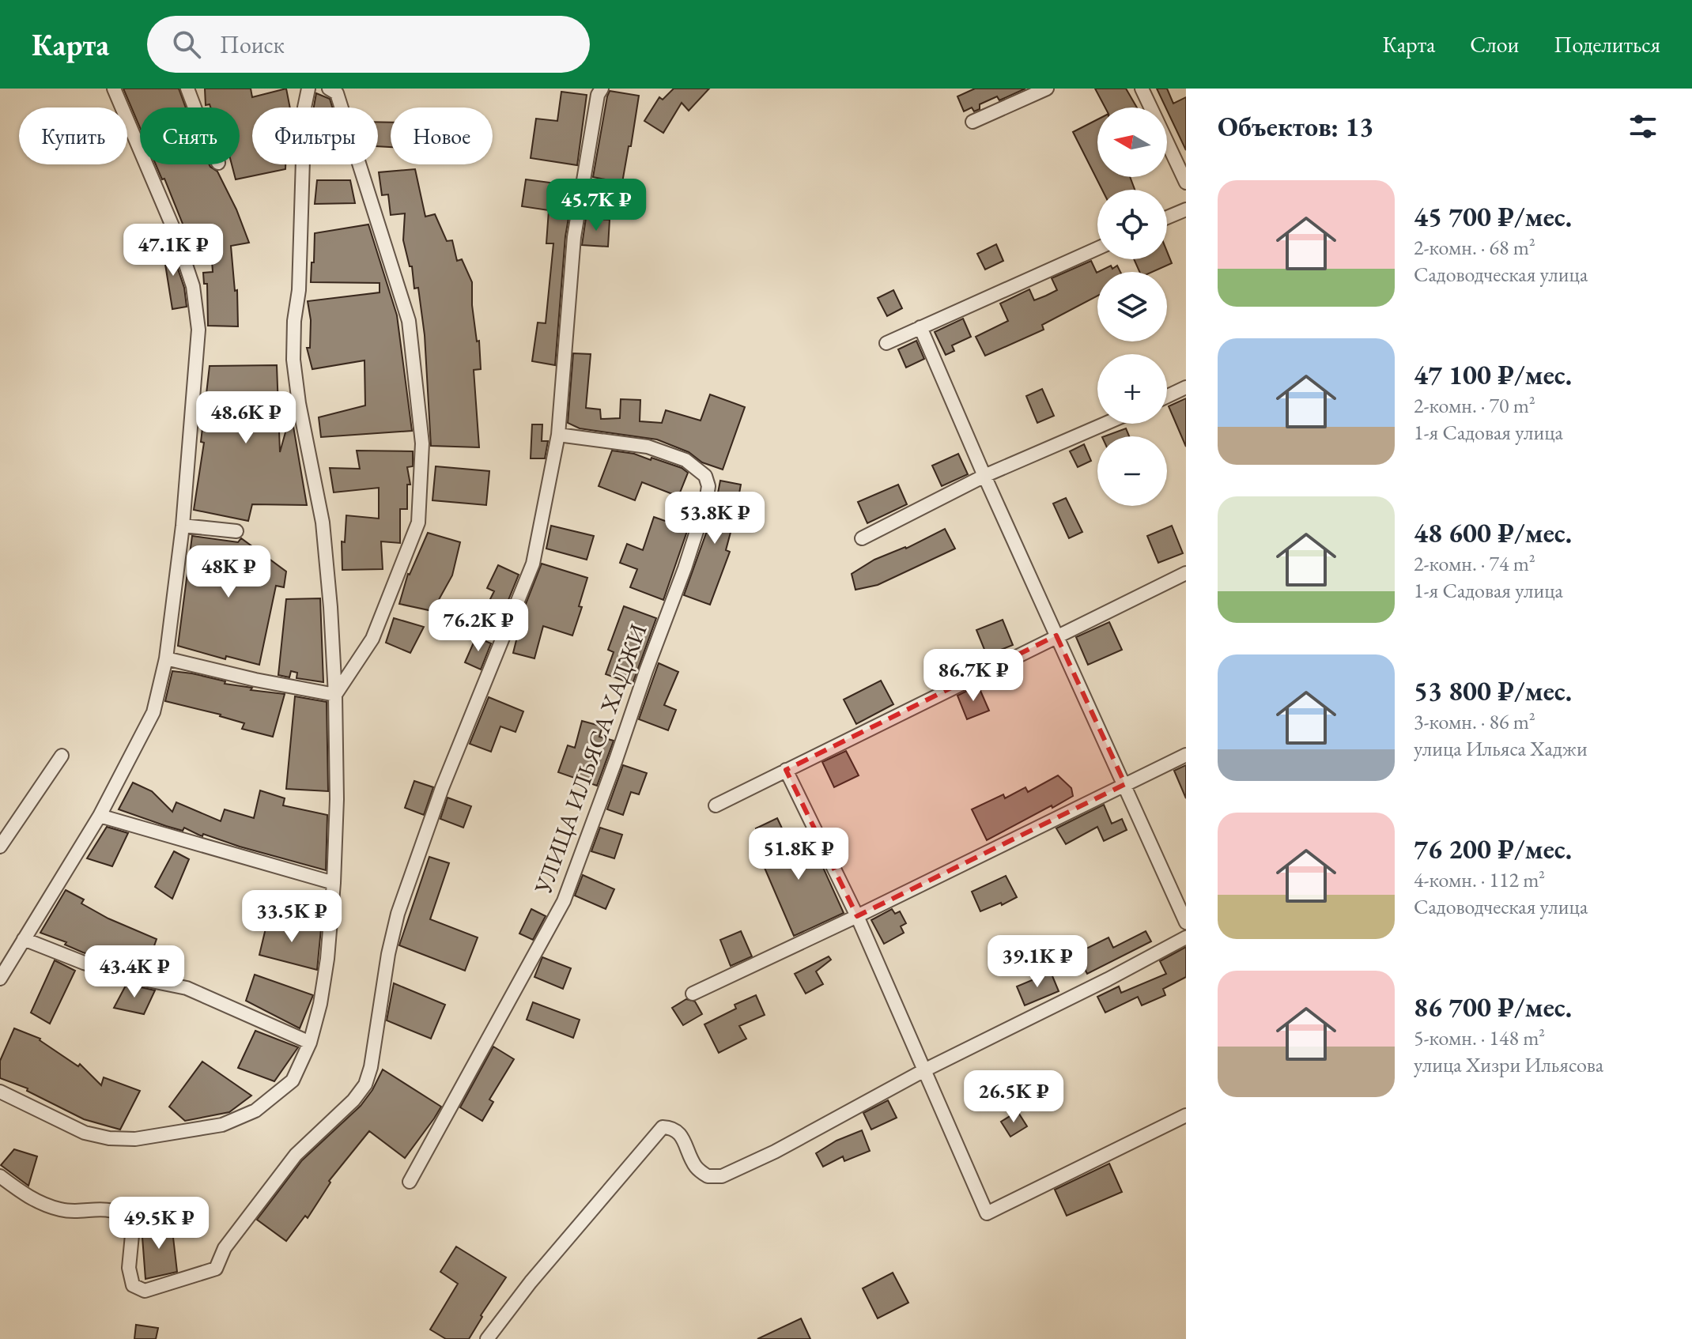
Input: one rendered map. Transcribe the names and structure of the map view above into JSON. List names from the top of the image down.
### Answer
{
  "streets": {
    "street": ["УЛИЦА ИЛЬЯСА ХАДЖИ"]
  },
  "north": "left",
  "page": {
    "header": "Карта",
    "search": "Поиск",
    "nav": ["Карта", "Слои", "Поделиться"],
    "heading": "Объектов: 13",
    "map_buttons": ["+", "−"],
    "chip": [
      "Купить",
      "Снять",
      "Фильтры",
      "Новое"
    ],
    "list": [
      {
        "name": "45 700 ₽/мес.",
        "note": "2-комн. · 68 m² · Садоводческая улица"
      },
      {
        "name": "47 100 ₽/мес.",
        "note": "2-комн. · 70 m² · 1-я Садовая улица"
      },
      {
        "name": "48 600 ₽/мес.",
        "note": "2-комн. · 74 m² · 1-я Садовая улица"
      },
      {
        "name": "53 800 ₽/мес.",
        "note": "3-комн. · 86 m² · улица Ильяса Хаджи"
      },
      {
        "name": "76 200 ₽/мес.",
        "note": "4-комн. · 112 m² · Садоводческая улица"
      },
      {
        "name": "86 700 ₽/мес.",
        "note": "5-комн. · 148 m² · улица Хизри Ильясова"
      }
    ],
    "price": [
      "45.7K ₽",
      "47.1K ₽",
      "48.6K ₽",
      "53.8K ₽",
      "48K ₽",
      "76.2K ₽",
      "86.7K ₽",
      "51.8K ₽",
      "33.5K ₽",
      "39.1K ₽",
      "43.4K ₽",
      "26.5K ₽",
      "49.5K ₽"
    ]
  }
}
